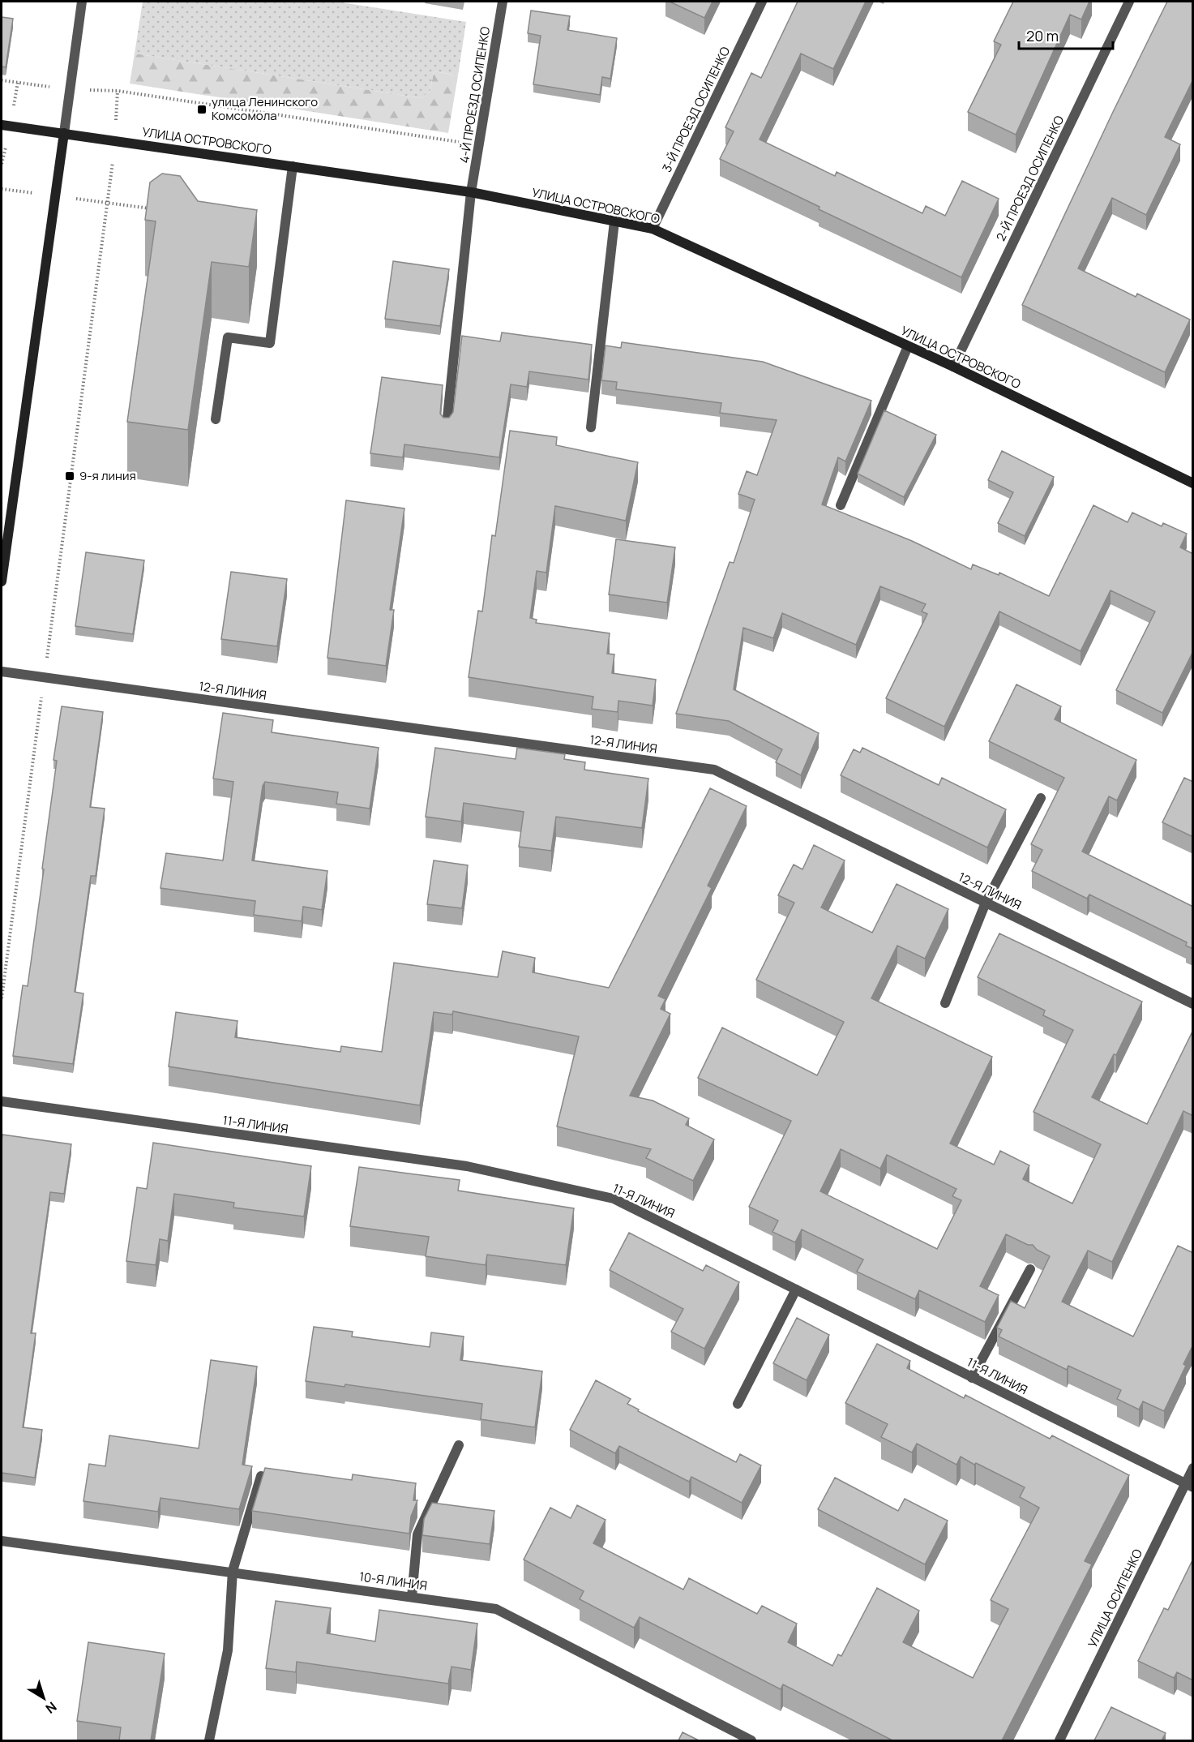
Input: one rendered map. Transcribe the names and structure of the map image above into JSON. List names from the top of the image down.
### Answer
{
  "streets": {
    "street": [
      "4-Й ПРОЕЗД ОСИПЕНКО",
      "3-Й ПРОЕЗД ОСИПЕНКО",
      "УЛИЦА ОСТРОВСКОГО",
      "2-Й ПРОЕЗД ОСИПЕНКО",
      "12-Я ЛИНИЯ",
      "11-Я ЛИНИЯ",
      "10-Я ЛИНИЯ",
      "УЛИЦА ОСИПЕНКО"
    ]
  },
  "crossings": [
    ["4-Й ПРОЕЗД ОСИПЕНКО", "УЛИЦА ОСТРОВСКОГО"],
    ["3-Й ПРОЕЗД ОСИПЕНКО", "УЛИЦА ОСТРОВСКОГО"],
    ["УЛИЦА ОСТРОВСКОГО", "2-Й ПРОЕЗД ОСИПЕНКО"],
    ["11-Я ЛИНИЯ", "УЛИЦА ОСИПЕНКО"]
  ],
  "places": {
    "transit": ["улица Ленинского Комсомола", "9-я линия"]
  },
  "scale_bar": "20 m",
  "north": "bottom right"
}
